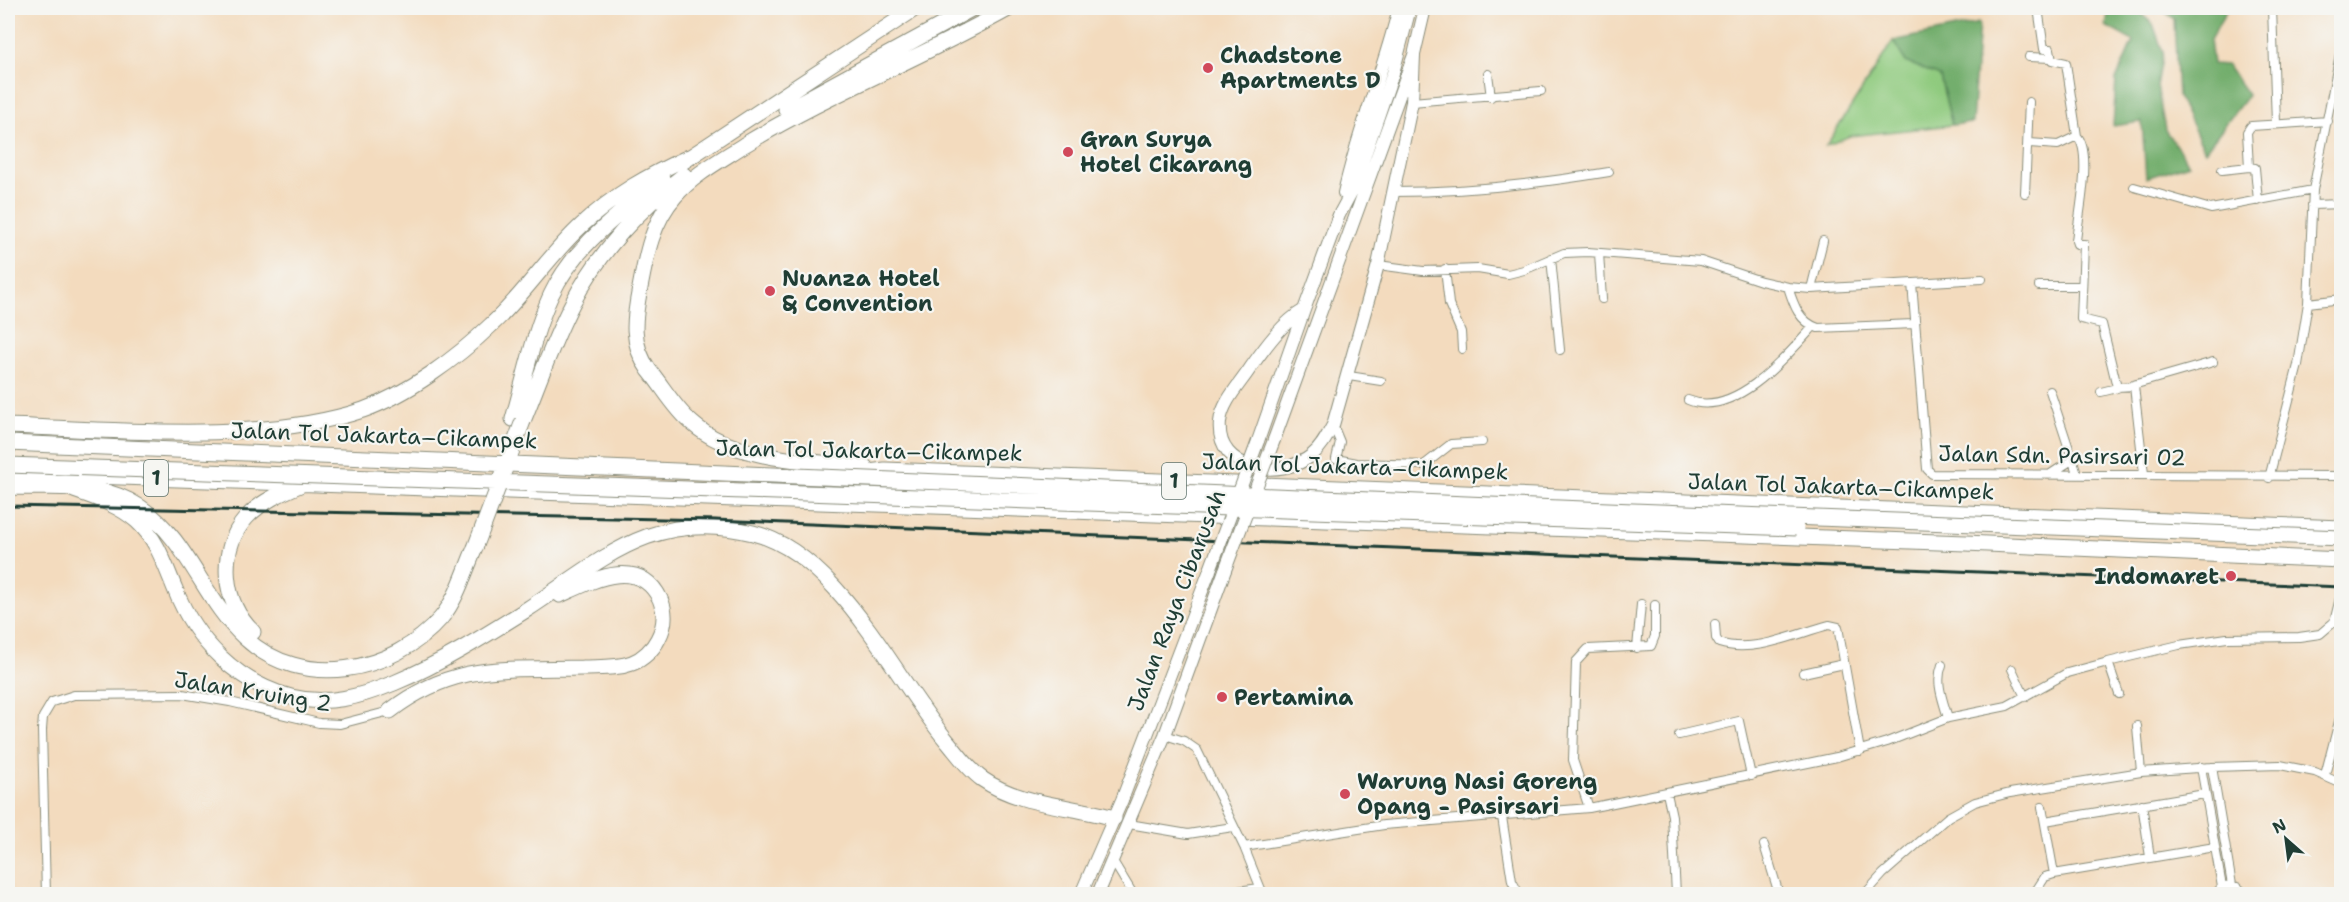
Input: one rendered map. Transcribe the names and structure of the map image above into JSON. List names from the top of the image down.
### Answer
{
  "streets": {
    "highway": ["Jalan Tol Jakarta–Cikampek", "1"],
    "main road": ["Jalan Raya Cibarusah"],
    "street": ["Jalan Sdn. Pasirsari 02", "Jalan Kruing 2"]
  },
  "crossings": [
    ["Jalan Tol Jakarta–Cikampek", "1"]
  ],
  "places": [
    "Chadstone Apartments D",
    "Gran Surya Hotel Cikarang",
    "Nuanza Hotel & Convention",
    "Indomaret",
    "Pertamina",
    "Warung Nasi Goreng Opang - Pasirsari"
  ],
  "north": "top left"
}
